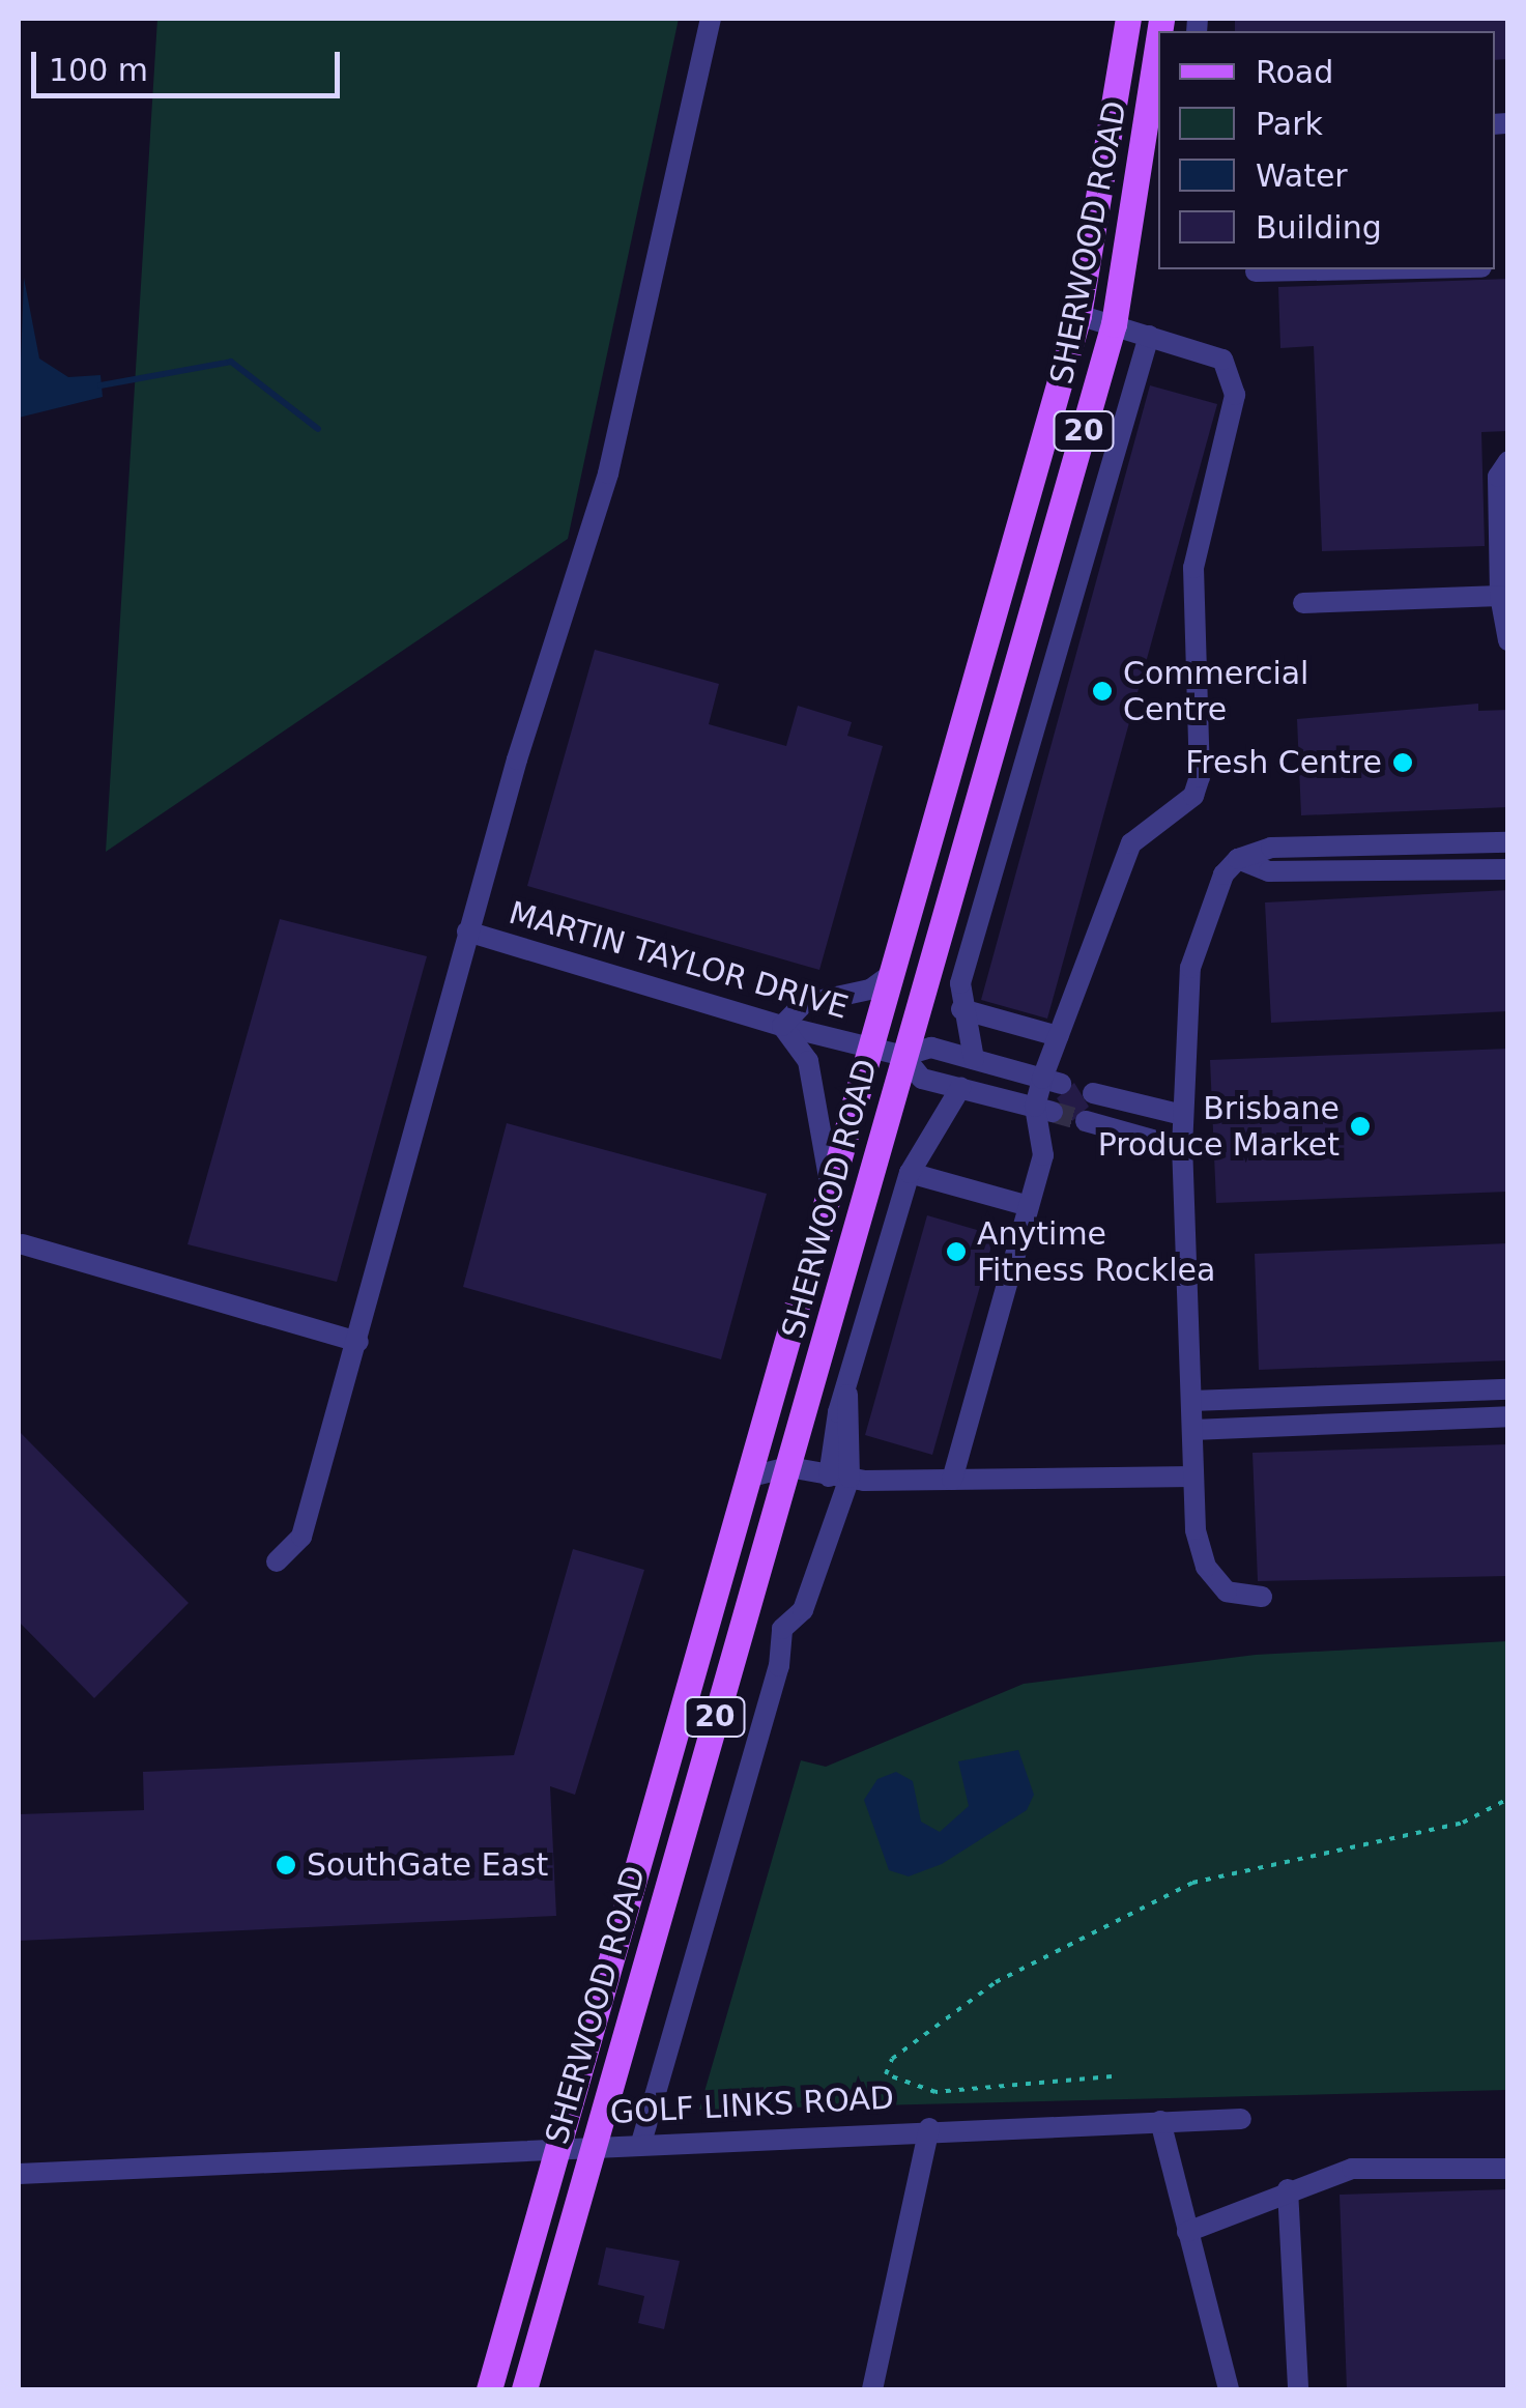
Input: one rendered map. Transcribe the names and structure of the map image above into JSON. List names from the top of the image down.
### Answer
{
  "streets": {
    "main road": ["SHERWOOD ROAD", "20"],
    "street": ["MARTIN TAYLOR DRIVE", "GOLF LINKS ROAD"]
  },
  "crossings": [
    ["SHERWOOD ROAD", "MARTIN TAYLOR DRIVE"],
    ["SHERWOOD ROAD", "GOLF LINKS ROAD"]
  ],
  "places": [
    "Commercial Centre",
    "Fresh Centre",
    "Brisbane Produce Market",
    "Anytime Fitness Rocklea",
    "SouthGate East"
  ],
  "legend": [
    "Road",
    "Park",
    "Water",
    "Building"
  ],
  "scale_bar": "100 m"
}
